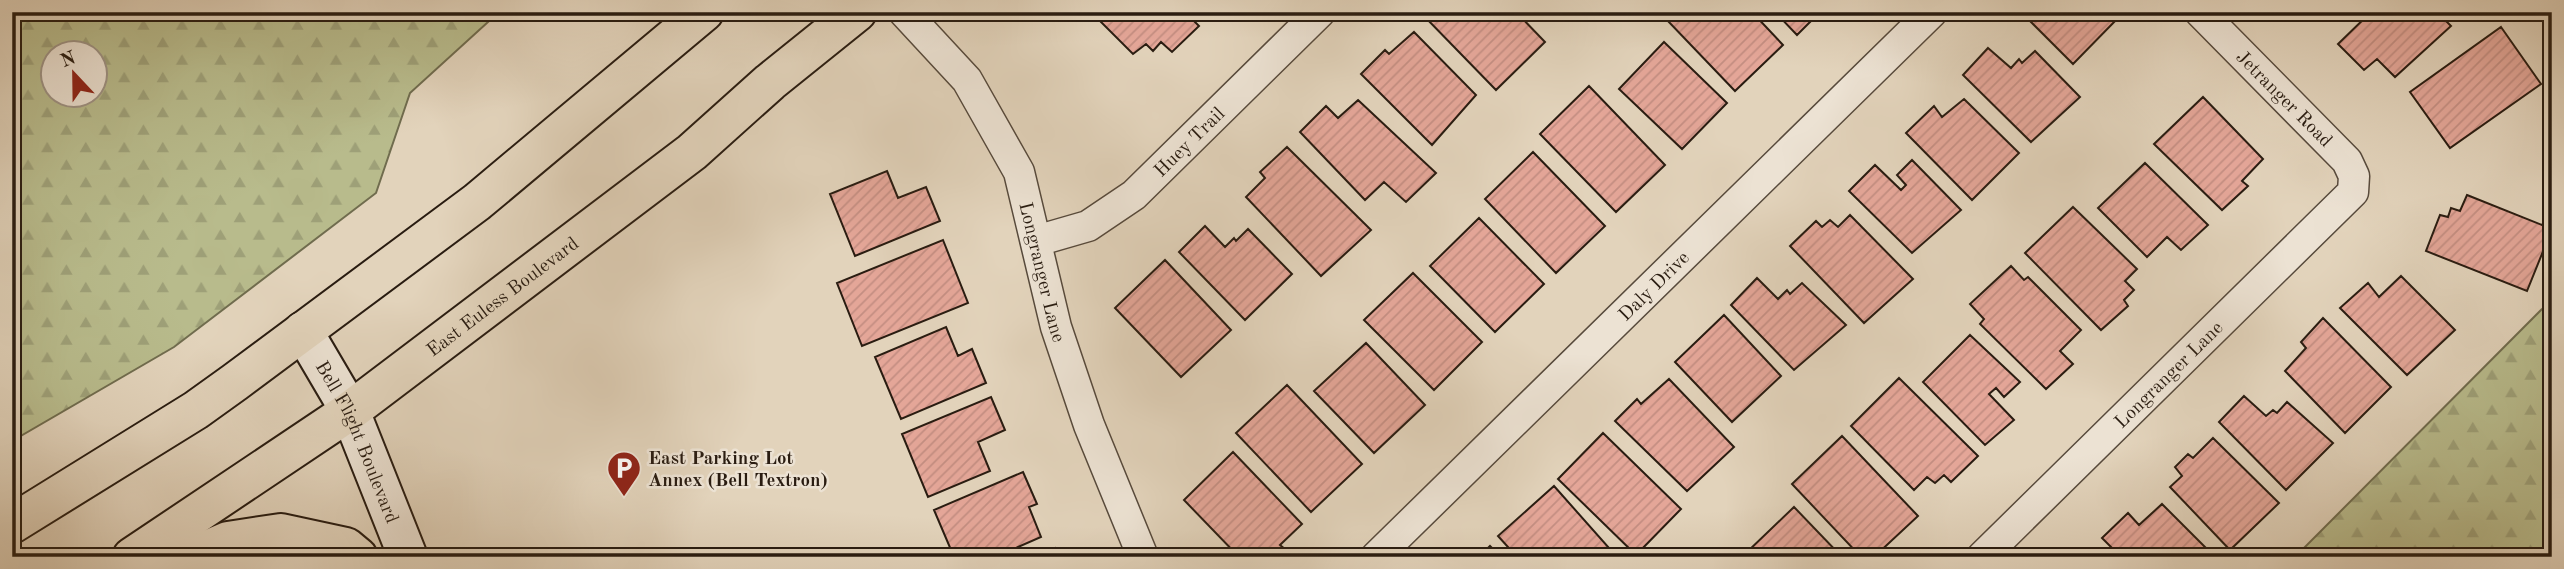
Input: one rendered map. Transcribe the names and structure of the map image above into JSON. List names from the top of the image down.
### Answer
{
  "streets": {
    "main road": ["East Euless Boulevard"],
    "street": [
      "Jetranger Road",
      "Huey Trail",
      "Longranger Lane",
      "Daly Drive",
      "Bell Flight Boulevard"
    ]
  },
  "crossings": [
    ["Jetranger Road", "Longranger Lane"],
    ["Huey Trail", "Longranger Lane"],
    ["East Euless Boulevard", "Bell Flight Boulevard"]
  ],
  "places": {
    "parking": ["East Parking Lot Annex (Bell Textron)"]
  },
  "north": "top"
}
